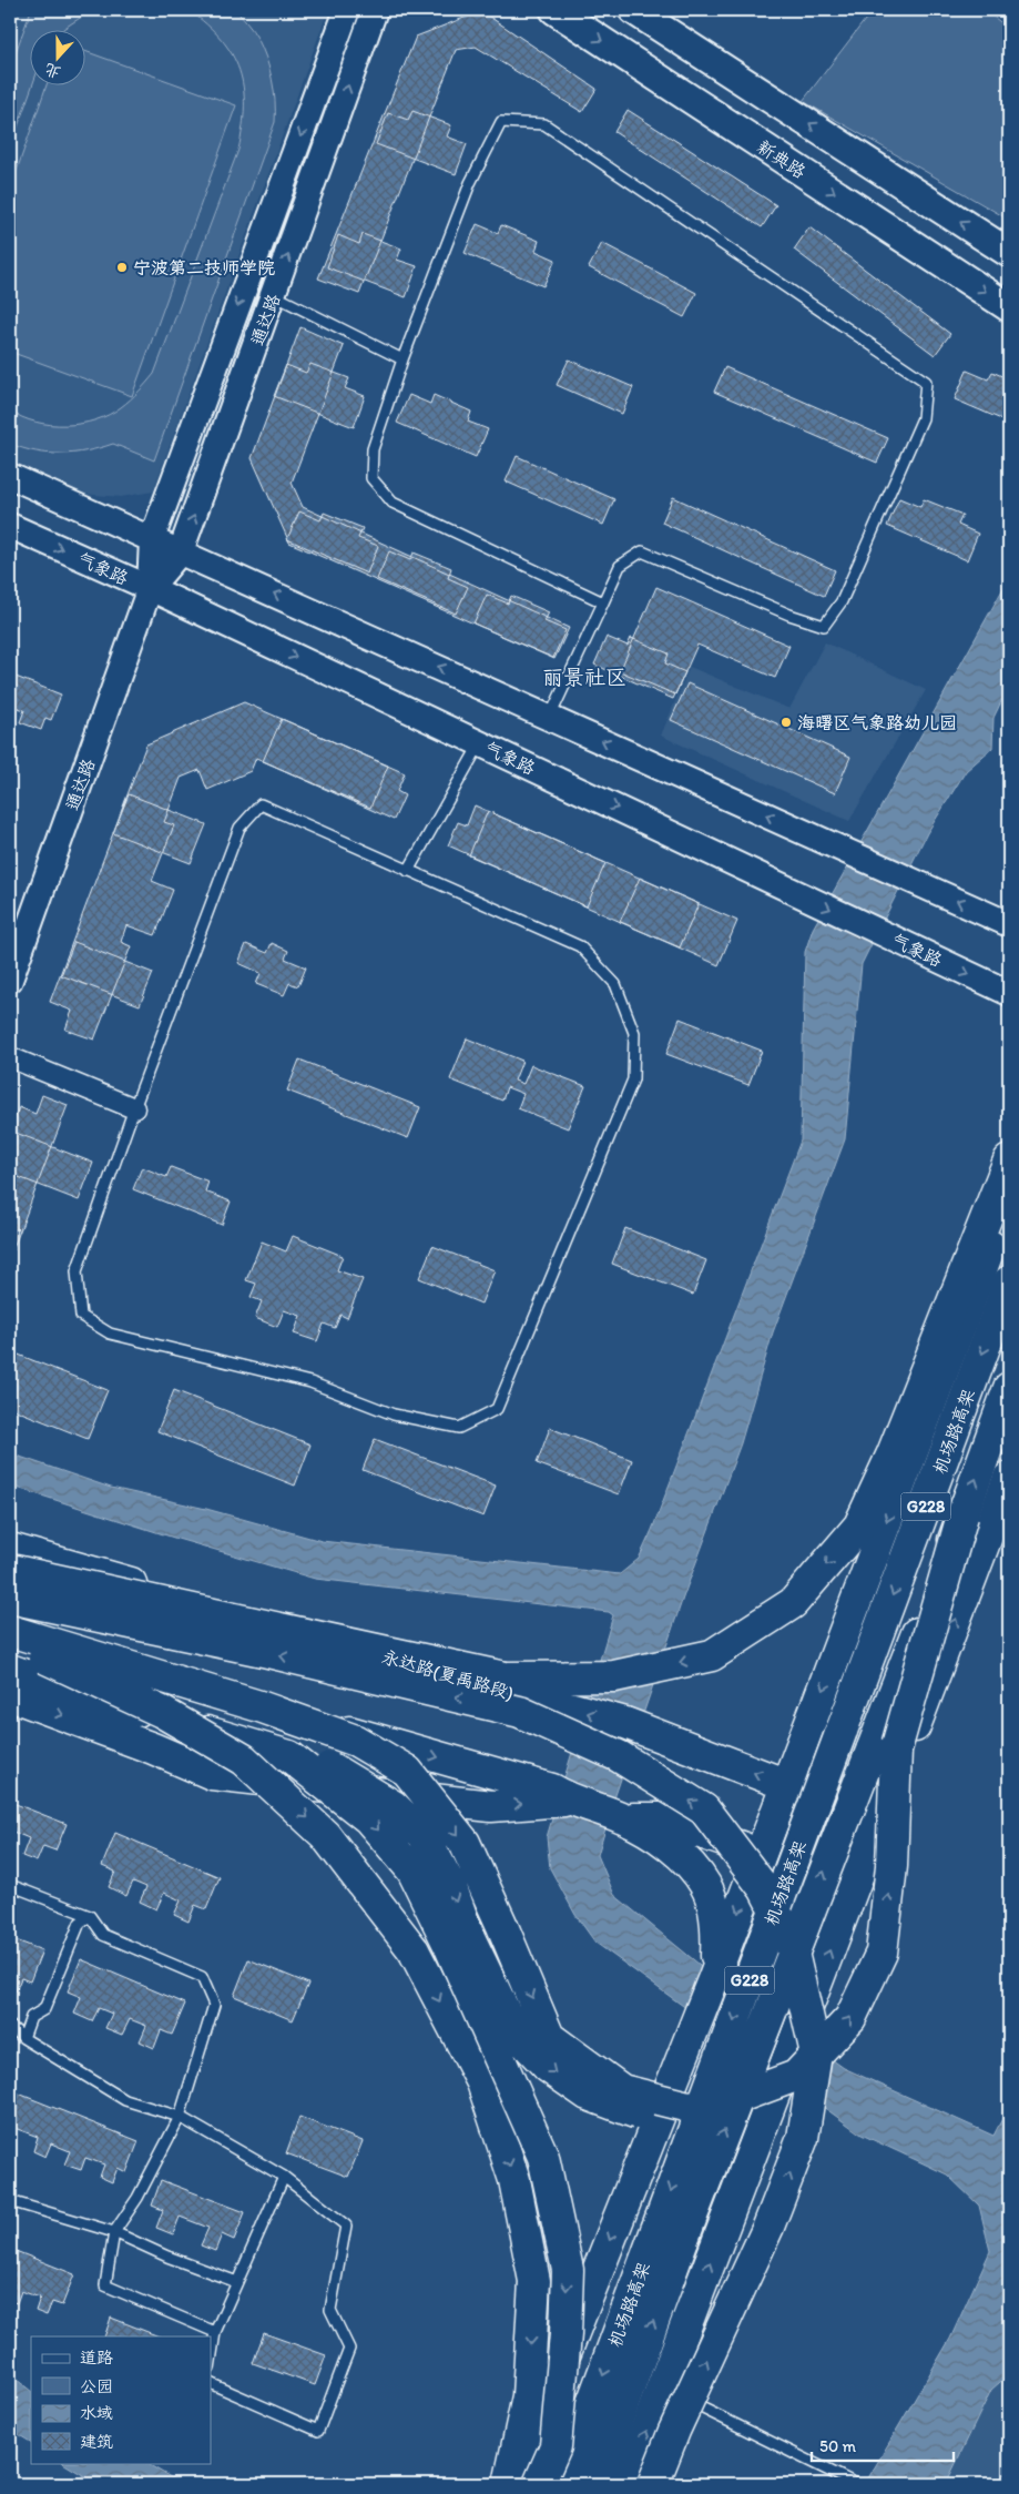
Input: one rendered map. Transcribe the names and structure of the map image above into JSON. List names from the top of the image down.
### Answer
{
  "streets": {
    "main road": [
      "新典路",
      "机场路高架",
      "G228",
      "永达路(夏禹路段)"
    ],
    "street": ["通达路", "气象路"]
  },
  "crossings": [
    ["通达路", "气象路"]
  ],
  "districts": ["丽景社区"],
  "places": ["宁波第二技师学院", "海曙区气象路幼儿园"],
  "legend": [
    "道路",
    "公园",
    "水域",
    "建筑"
  ],
  "scale_bar": "50 m",
  "north": "bottom"
}
